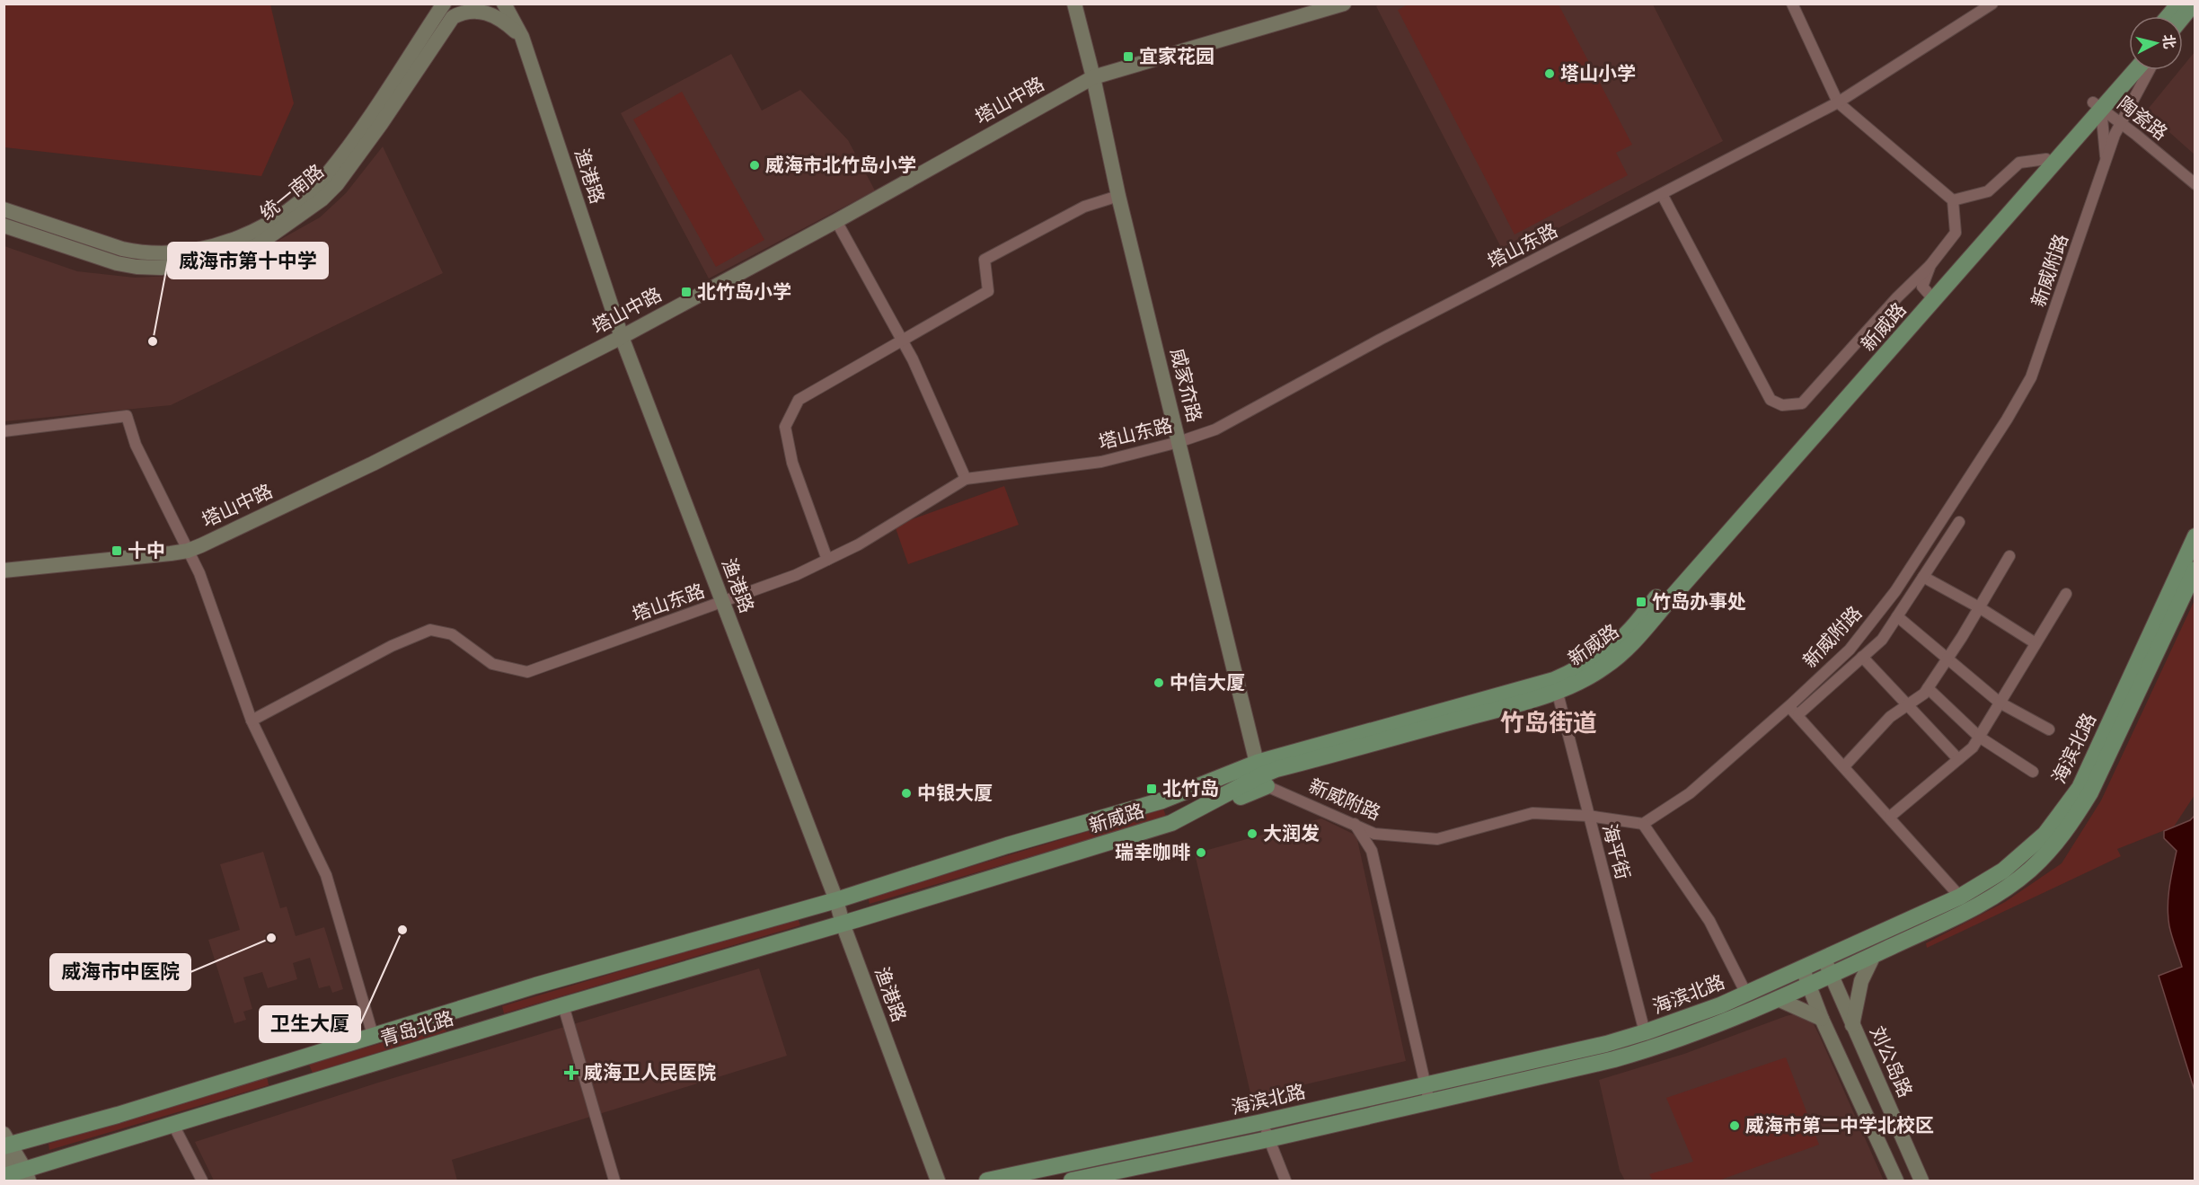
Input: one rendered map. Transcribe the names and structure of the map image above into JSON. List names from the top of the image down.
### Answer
{
  "streets": {
    "main road": [
      "塔山中路",
      "渔港路",
      "统一南路",
      "新威路",
      "威家夼路",
      "海滨北路",
      "青岛北路",
      "刘公岛路"
    ],
    "street": [
      "陶瓷路",
      "塔山东路",
      "新威附路",
      "海平街"
    ]
  },
  "crossings": [
    ["塔山中路", "渔港路"],
    ["塔山中路", "威家夼路"],
    ["陶瓷路", "新威附路"],
    ["陶瓷路", "新威路"],
    ["渔港路", "统一南路"],
    ["渔港路", "塔山东路"],
    ["渔港路", "新威路"],
    ["渔港路", "青岛北路"],
    ["塔山东路", "威家夼路"],
    ["新威附路", "新威路"],
    ["新威附路", "威家夼路"],
    ["新威附路", "海平街"],
    ["新威路", "威家夼路"],
    ["新威路", "海平街"],
    ["新威路", "青岛北路"],
    ["海滨北路", "海平街"],
    ["海滨北路", "刘公岛路"]
  ],
  "districts": ["竹岛街道"],
  "places": {
    "transit": [
      "宜家花园",
      "北竹岛小学",
      "十中",
      "竹岛办事处",
      "北竹岛"
    ],
    "other": [
      "塔山小学",
      "威海市北竹岛小学",
      "威海市第十中学",
      "中信大厦",
      "中银大厦",
      "大润发",
      "瑞幸咖啡",
      "卫生大厦",
      "威海市中医院",
      "威海市第二中学北校区"
    ],
    "health": ["威海卫人民医院"]
  },
  "north": "right"
}
